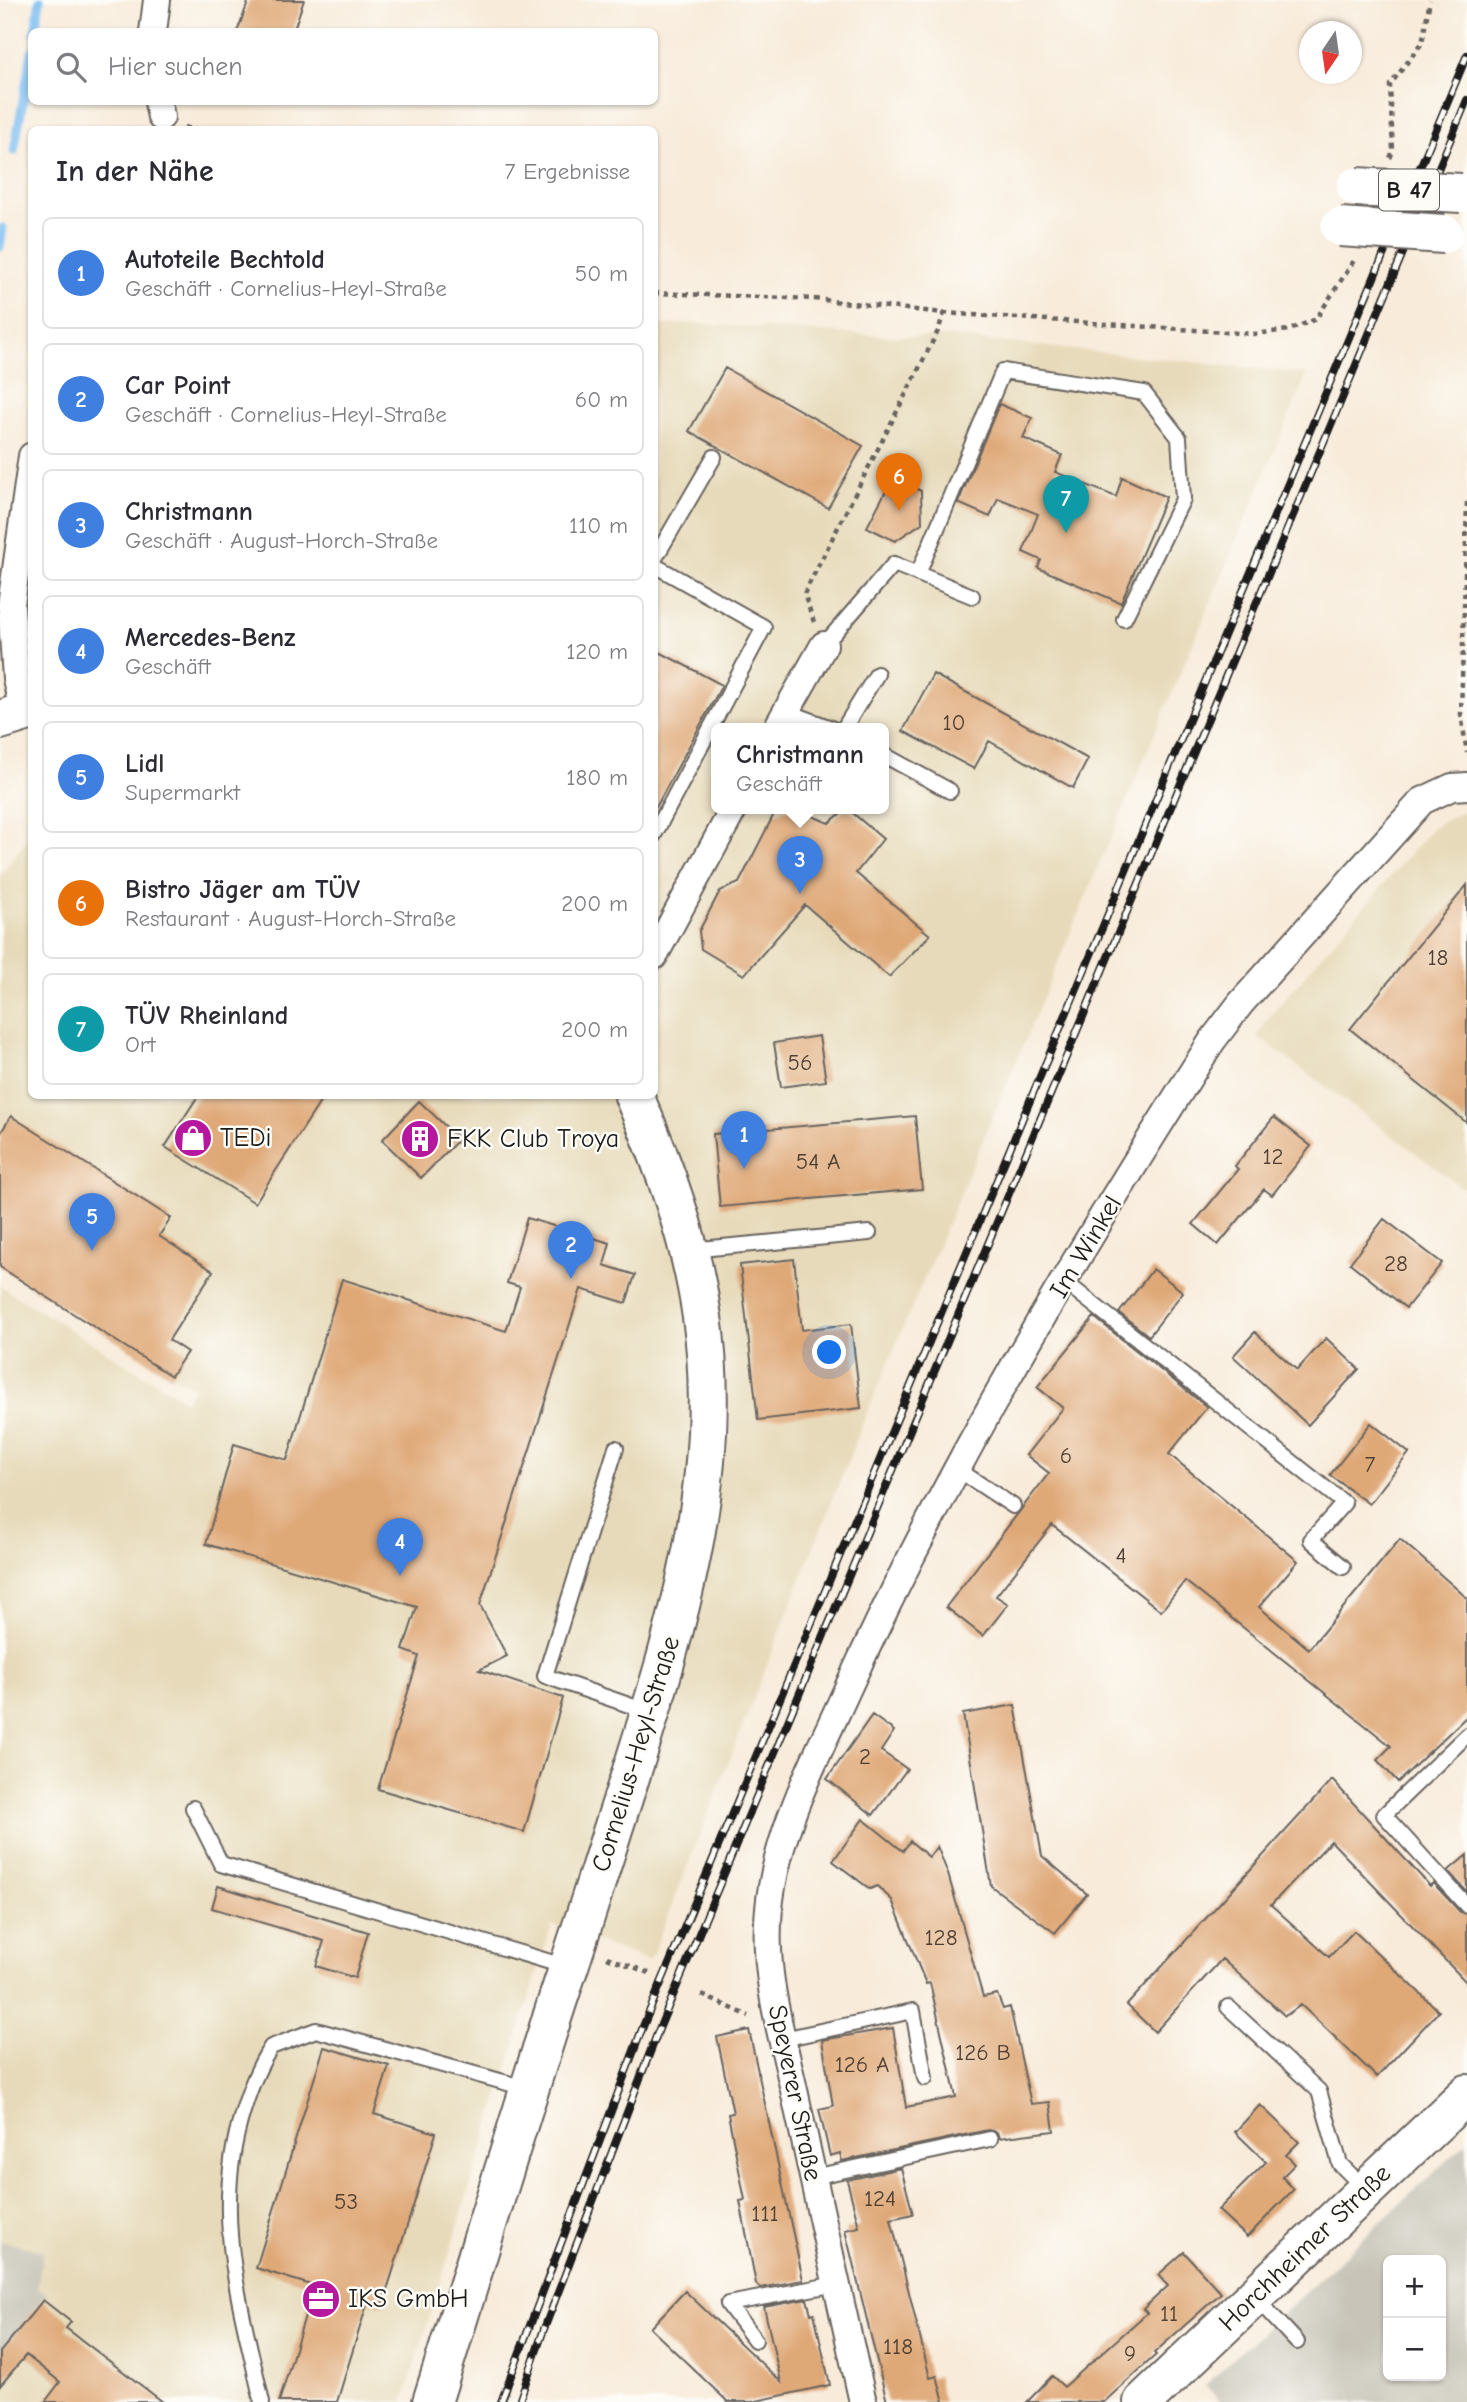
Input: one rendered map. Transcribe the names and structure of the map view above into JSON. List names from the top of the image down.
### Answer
{
  "streets": {
    "main road": ["B 47", "Cornelius-Heyl-Straße", "Horchheimer Straße"],
    "street": ["Im Winkel", "Speyerer Straße"]
  },
  "crossings": [
    ["Im Winkel", "Speyerer Straße"]
  ],
  "places": {
    "shop": ["TEDi"],
    "building": ["FKK Club Troya"],
    "office": ["IKS GmbH"]
  },
  "house_numbers": [
    "10",
    "18",
    "56",
    "12",
    "54 A",
    "28",
    "6",
    "7",
    "4",
    "2",
    "128",
    "126 B",
    "126 A",
    "124",
    "53",
    "111",
    "11",
    "118",
    "9"
  ],
  "north": "bottom",
  "page": {
    "search": "Hier suchen",
    "heading": ["In der Nähe", "7 Ergebnisse"],
    "list": [
      {
        "mark": "1",
        "name": "Autoteile Bechtold",
        "note": "Geschäft · Cornelius-Heyl-Straße",
        "value": "50 m"
      },
      {
        "mark": "2",
        "name": "Car Point",
        "note": "Geschäft · Cornelius-Heyl-Straße",
        "value": "60 m"
      },
      {
        "mark": "3",
        "name": "Christmann",
        "note": "Geschäft · August-Horch-Straße",
        "value": "110 m"
      },
      {
        "mark": "4",
        "name": "Mercedes-Benz",
        "note": "Geschäft",
        "value": "120 m"
      },
      {
        "mark": "5",
        "name": "Lidl",
        "note": "Supermarkt",
        "value": "180 m"
      },
      {
        "mark": "6",
        "name": "Bistro Jäger am TÜV",
        "note": "Restaurant · August-Horch-Straße",
        "value": "200 m"
      },
      {
        "mark": "7",
        "name": "TÜV Rheinland",
        "note": "Ort",
        "value": "200 m"
      }
    ],
    "pins": [
      "6",
      "7",
      "3",
      "1",
      "5",
      "2",
      "4"
    ],
    "popup": ["Christmann", "Geschäft"],
    "map_buttons": ["+", "−"]
  }
}
